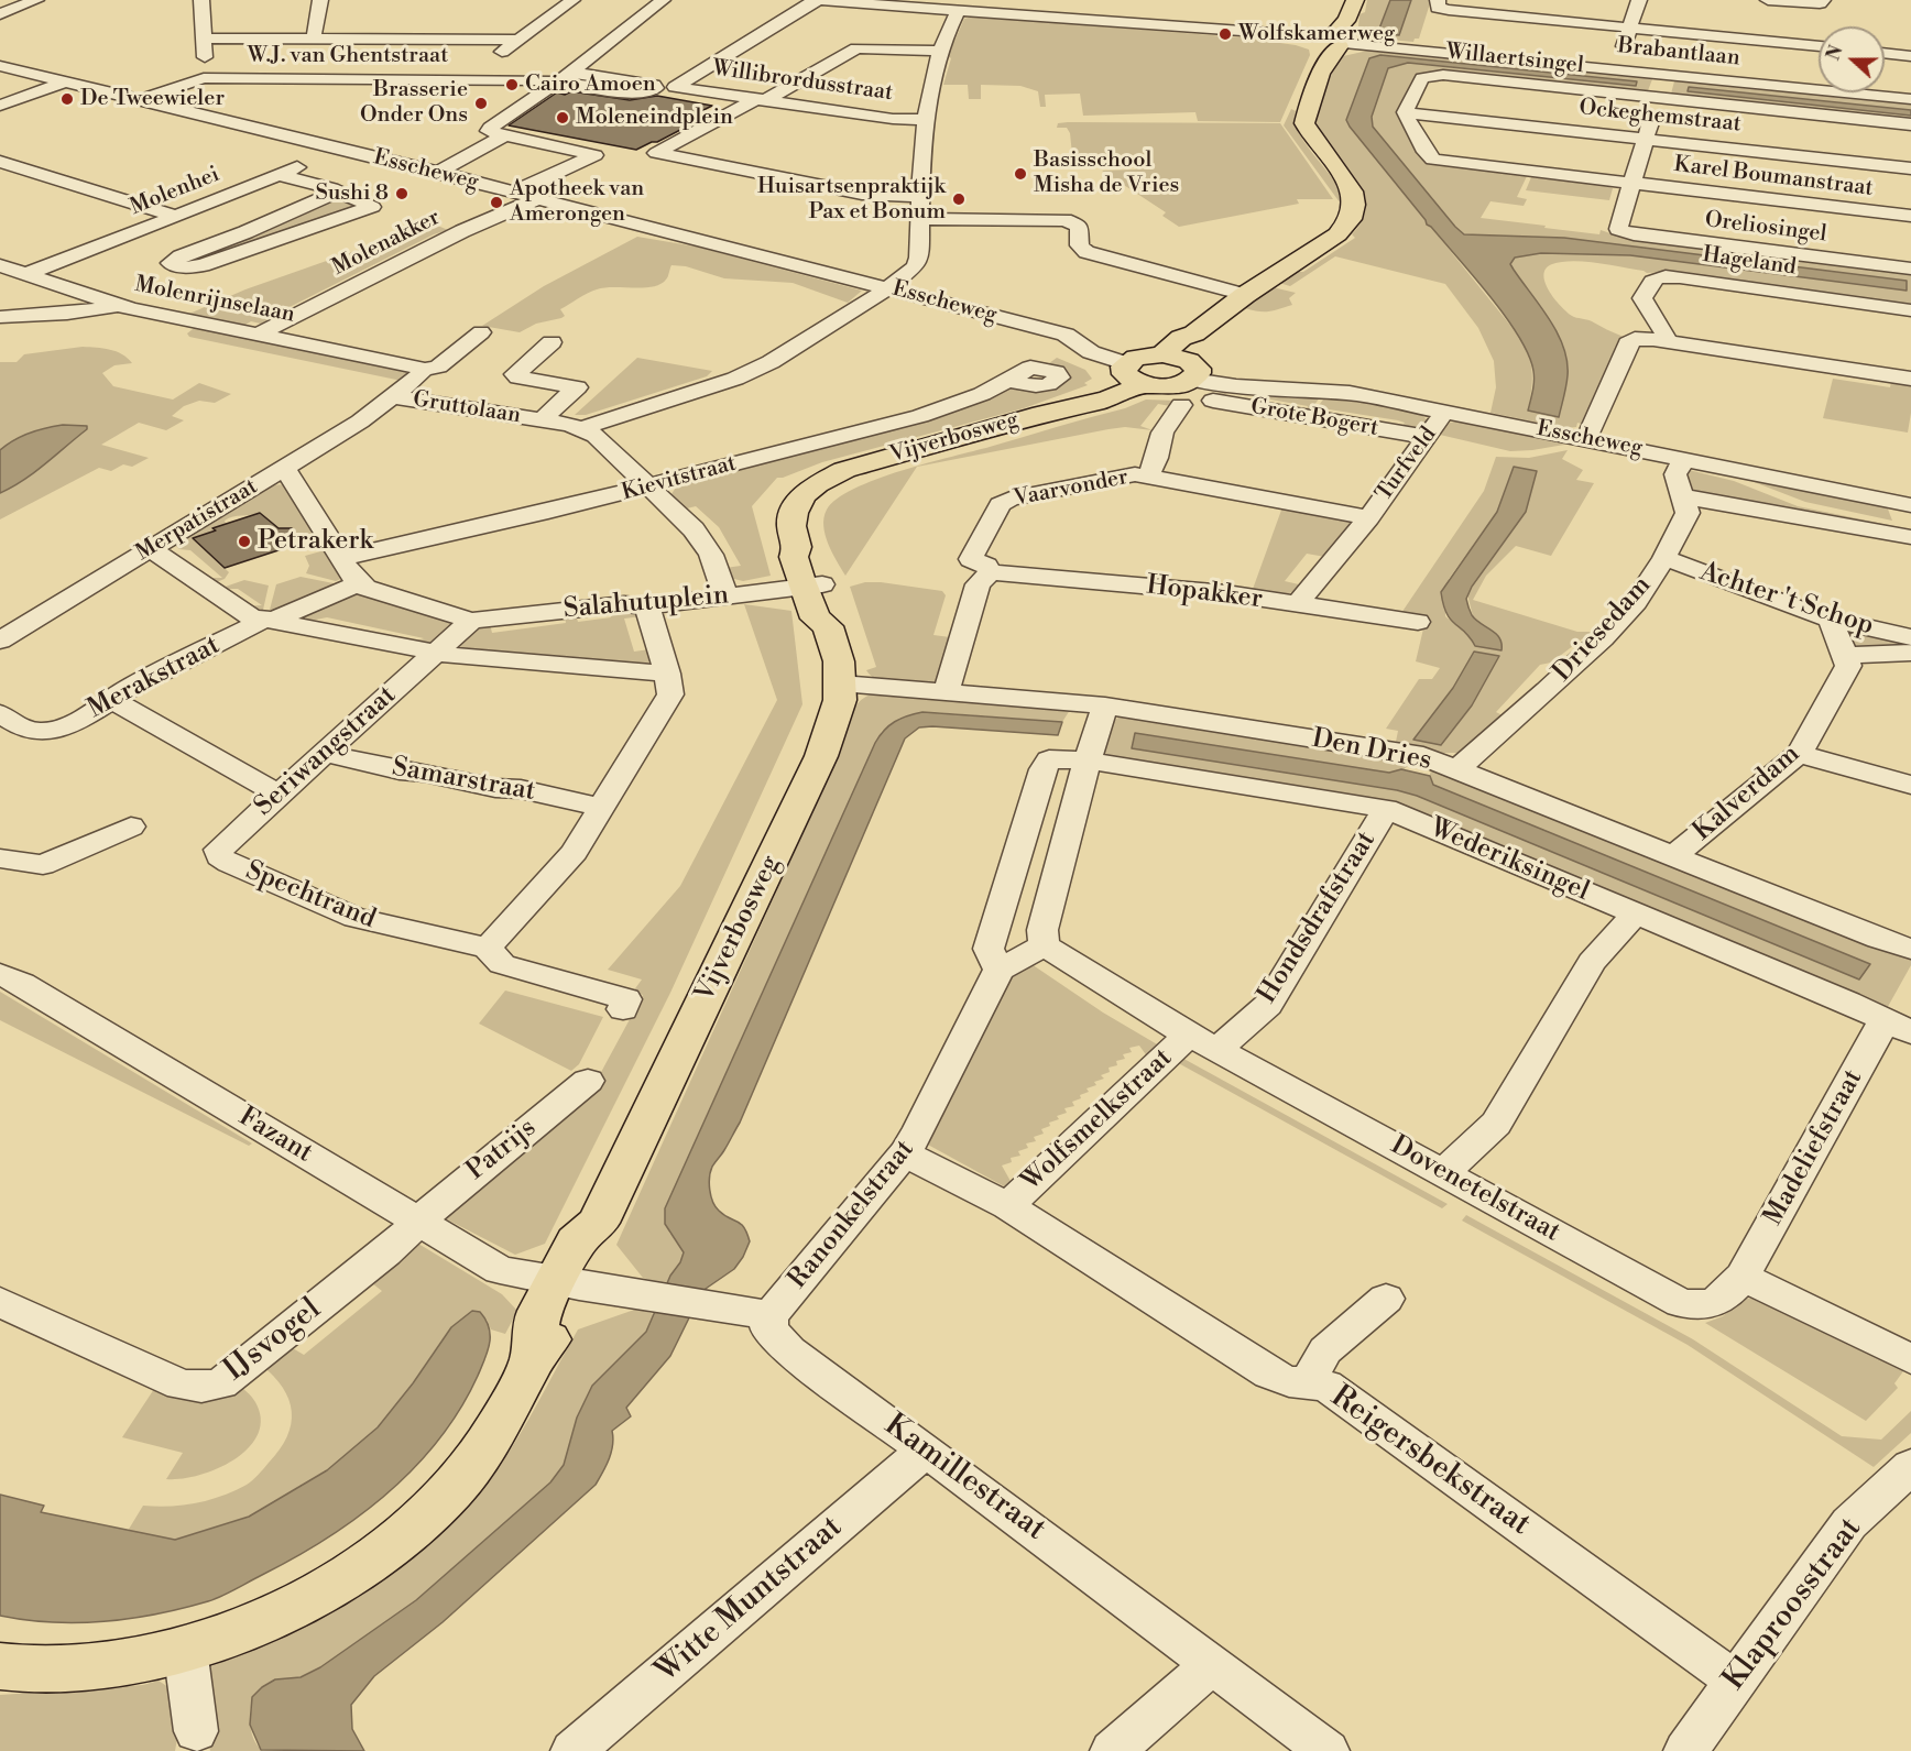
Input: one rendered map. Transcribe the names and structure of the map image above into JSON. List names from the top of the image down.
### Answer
{
  "streets": {
    "main road": ["Vijverbosweg"],
    "street": [
      "Brabantlaan",
      "W.J. van Ghentstraat",
      "Willaertsingel",
      "Willibrordusstraat",
      "Ockeghemstraat",
      "Esscheweg",
      "Karel Boumanstraat",
      "Molenhei",
      "Oreliosingel",
      "Molenakker",
      "Hageland",
      "Molenrijnselaan",
      "Gruttolaan",
      "Grote Bogert",
      "Turfveld",
      "Kievitstraat",
      "Vaarvonder",
      "Merpatistraat",
      "Hopakker",
      "Achter 't Schop",
      "Salahutuplein",
      "Driesedam",
      "Merakstraat",
      "Den Dries",
      "Seriwangstraat",
      "Samarstraat",
      "Kalverdam",
      "Wederiksingel",
      "Spechtrand",
      "Hondsdrafstraat",
      "Wolfsmelkstraat",
      "Fazant",
      "Madeliefstraat",
      "Patrijs",
      "Dovenetelstraat",
      "Ranonkelstraat",
      "IJsvogel",
      "Reigersbekstraat",
      "Kamillestraat",
      "Witte Muntstraat",
      "Klaproosstraat"
    ]
  },
  "crossings": [
    ["Brabantlaan", "Willibrordusstraat"],
    ["W.J. van Ghentstraat", "Esscheweg"],
    ["Willaertsingel", "Ockeghemstraat"],
    ["Esscheweg", "Molenhei"],
    ["Esscheweg", "Molenakker"],
    ["Esscheweg", "Grote Bogert"],
    ["Esscheweg", "Vijverbosweg"],
    ["Esscheweg", "Turfveld"],
    ["Esscheweg", "Driesedam"],
    ["Karel Boumanstraat", "Oreliosingel"],
    ["Molenhei", "Molenrijnselaan"],
    ["Molenakker", "Molenrijnselaan"],
    ["Gruttolaan", "Kievitstraat"],
    ["Gruttolaan", "Merpatistraat"],
    ["Gruttolaan", "Salahutuplein"],
    ["Grote Bogert", "Turfveld"],
    ["Vijverbosweg", "Salahutuplein"],
    ["Vijverbosweg", "Den Dries"],
    ["Vijverbosweg", "Fazant"],
    ["Turfveld", "Vaarvonder"],
    ["Turfveld", "Hopakker"],
    ["Vaarvonder", "Hopakker"],
    ["Vaarvonder", "Den Dries"],
    ["Merpatistraat", "Salahutuplein"],
    ["Achter 't Schop", "Driesedam"],
    ["Achter 't Schop", "Kalverdam"],
    ["Salahutuplein", "Merakstraat"],
    ["Salahutuplein", "Seriwangstraat"],
    ["Driesedam", "Den Dries"],
    ["Den Dries", "Kalverdam"],
    ["Seriwangstraat", "Samarstraat"],
    ["Seriwangstraat", "Spechtrand"],
    ["Wederiksingel", "Hondsdrafstraat"],
    ["Wederiksingel", "Madeliefstraat"],
    ["Hondsdrafstraat", "Wolfsmelkstraat"],
    ["Hondsdrafstraat", "Dovenetelstraat"],
    ["Wolfsmelkstraat", "Dovenetelstraat"],
    ["Wolfsmelkstraat", "Reigersbekstraat"],
    ["Fazant", "Patrijs"],
    ["Fazant", "IJsvogel"],
    ["Madeliefstraat", "Dovenetelstraat"],
    ["Patrijs", "IJsvogel"],
    ["Ranonkelstraat", "Reigersbekstraat"],
    ["Ranonkelstraat", "Kamillestraat"],
    ["Reigersbekstraat", "Klaproosstraat"],
    ["Kamillestraat", "Witte Muntstraat"]
  ],
  "places": [
    "Wolfskamerweg",
    "Cairo Amoen",
    "De Tweewieler",
    "Brasserie Onder Ons",
    "Moleneindplein",
    "Basisschool Misha de Vries",
    "Sushi 8",
    "Huisartsenpraktijk Pax et Bonum",
    "Apotheek van Amerongen",
    "Petrakerk"
  ],
  "north": "left"
}
